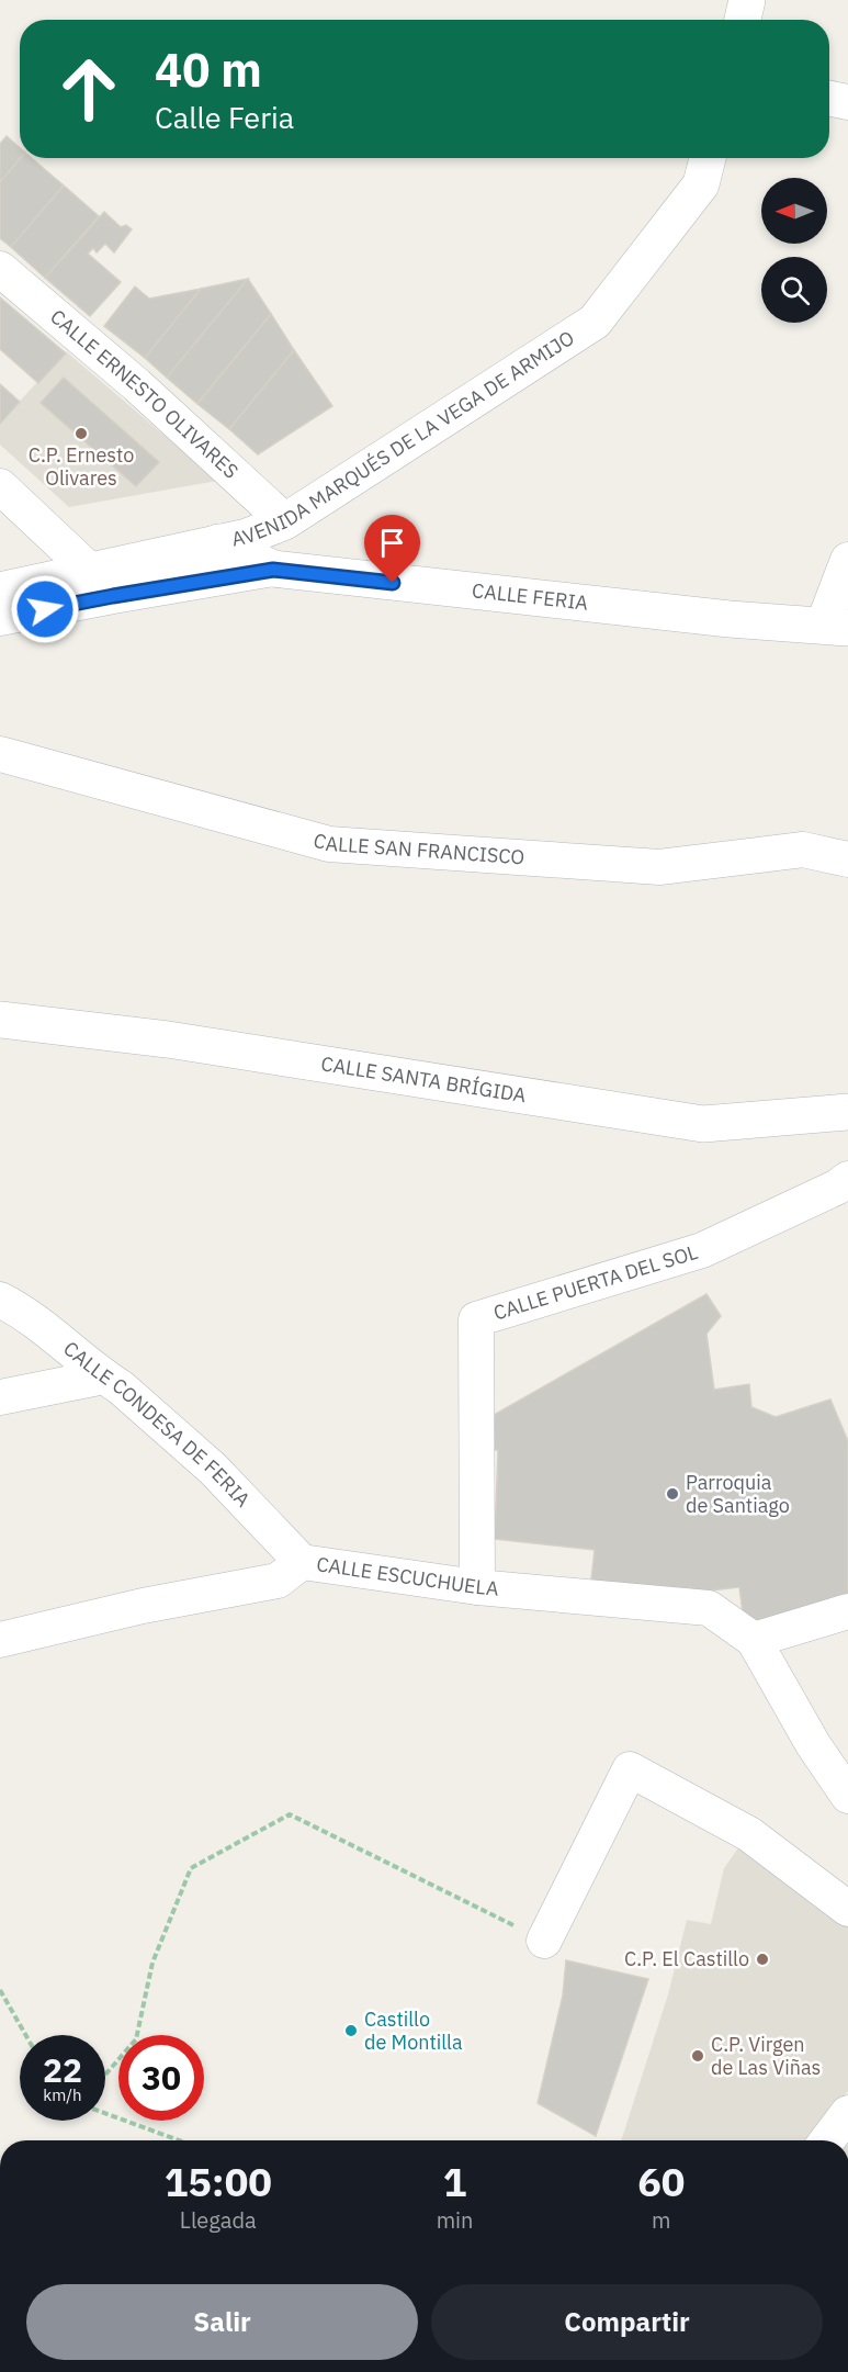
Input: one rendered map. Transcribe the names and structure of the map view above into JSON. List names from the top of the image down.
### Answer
{
  "streets": {
    "street": [
      "CALLE ERNESTO OLIVARES",
      "AVENIDA MARQUÉS DE LA VEGA DE ARMIJO",
      "CALLE FERIA",
      "CALLE SAN FRANCISCO",
      "CALLE SANTA BRÍGIDA",
      "CALLE PUERTA DEL SOL",
      "CALLE CONDESA DE FERIA",
      "CALLE ESCUCHUELA"
    ]
  },
  "crossings": [
    ["CALLE ERNESTO OLIVARES", "AVENIDA MARQUÉS DE LA VEGA DE ARMIJO"],
    ["AVENIDA MARQUÉS DE LA VEGA DE ARMIJO", "CALLE FERIA"],
    ["CALLE PUERTA DEL SOL", "CALLE ESCUCHUELA"],
    ["CALLE CONDESA DE FERIA", "CALLE ESCUCHUELA"]
  ],
  "places": [
    "C.P. Ernesto Olivares",
    "Parroquia de Santiago",
    "C.P. El Castillo",
    "Castillo de Montilla",
    "C.P. Virgen de Las Viñas"
  ],
  "north": "left",
  "page": {
    "turn": ["40 m", "Calle Feria"],
    "speed": "22 km/h",
    "limit": "30",
    "eta": [
      "15:00",
      "Llegada",
      "1",
      "min",
      "60",
      "m"
    ],
    "buttons": ["Salir", "Compartir"]
  }
}
